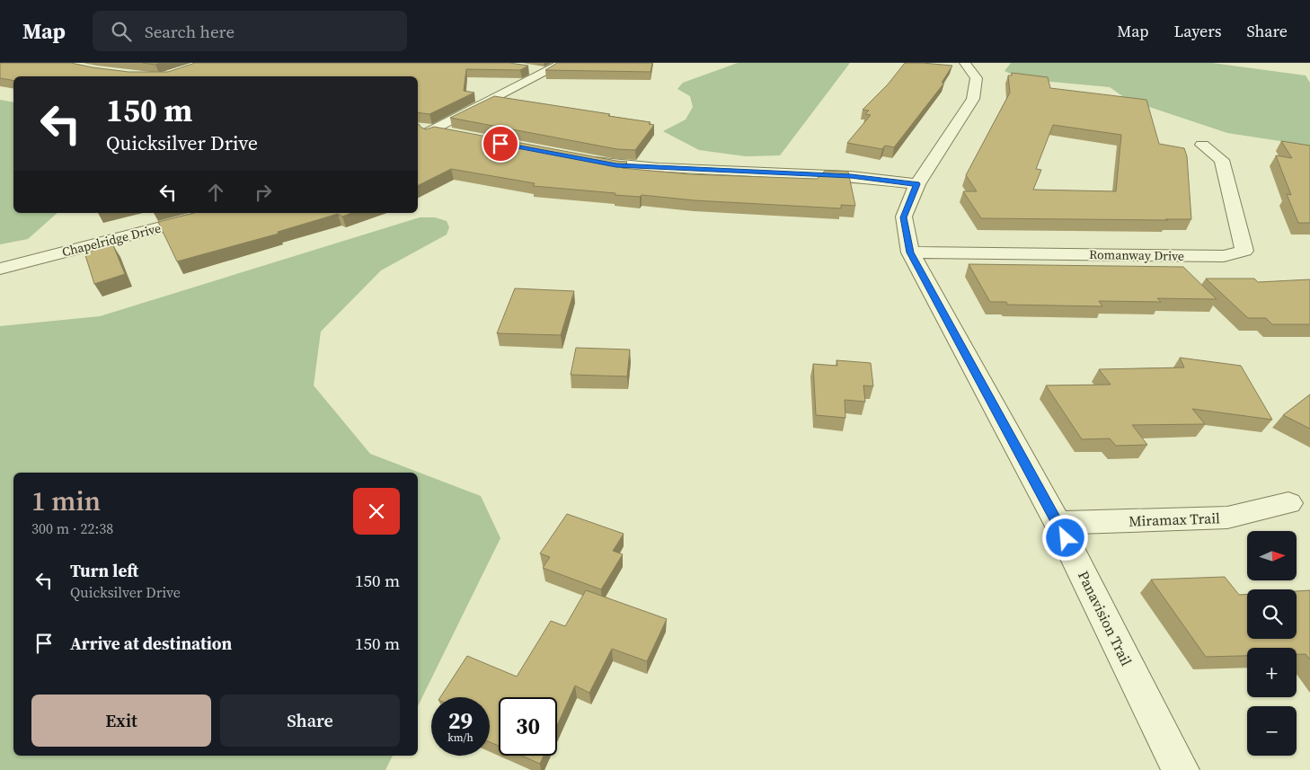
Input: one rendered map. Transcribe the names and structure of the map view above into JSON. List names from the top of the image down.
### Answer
{
  "streets": {
    "street": [
      "Chapelridge Drive",
      "Romanway Drive",
      "Miramax Trail",
      "Panavision Trail"
    ]
  },
  "crossings": [
    ["Romanway Drive", "Panavision Trail"],
    ["Miramax Trail", "Panavision Trail"]
  ],
  "north": "right",
  "page": {
    "header": "Map",
    "search": "Search here",
    "nav": ["Map", "Layers", "Share"],
    "turn": ["150 m", "Quicksilver Drive"],
    "heading": ["1 min", "300 m · 22:38"],
    "map_buttons": ["+", "−"],
    "list": [
      {
        "name": "Turn left",
        "note": "Quicksilver Drive",
        "value": "150 m"
      },
      {
        "name": "Arrive at destination",
        "value": "150 m"
      }
    ],
    "buttons": ["Exit", "Share"],
    "speed": "29 km/h",
    "limit": "30"
  }
}
